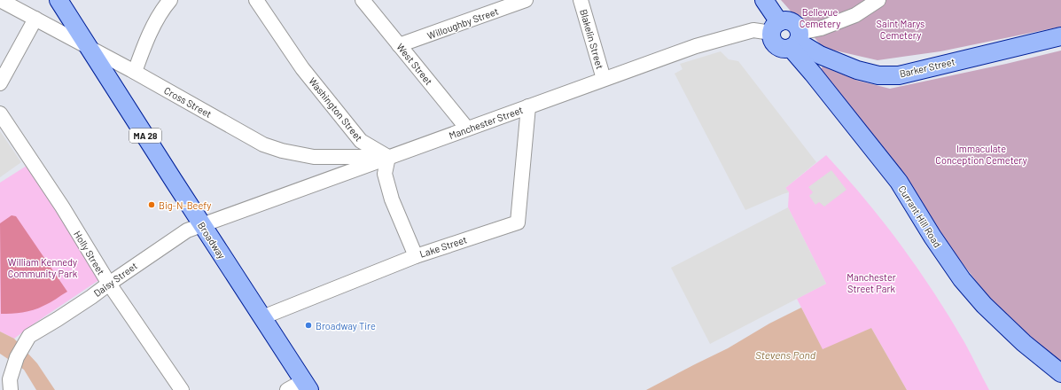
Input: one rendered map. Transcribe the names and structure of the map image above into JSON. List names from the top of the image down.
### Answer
{
  "streets": {
    "main road": [
      "Barker Street",
      "MA 28",
      "Currant Hill Road",
      "Broadway"
    ],
    "street": [
      "Willoughby Street",
      "Blakelin Street",
      "West Street",
      "Cross Street",
      "Washington Street",
      "Manchester Street",
      "Lake Street",
      "Holly Street",
      "Daisy Street"
    ]
  },
  "crossings": [
    ["Willoughby Street", "West Street"],
    ["Blakelin Street", "Manchester Street"],
    ["West Street", "Manchester Street"],
    ["Barker Street", "Manchester Street"],
    ["Barker Street", "Currant Hill Road"],
    ["Cross Street", "Washington Street"],
    ["Cross Street", "Manchester Street"],
    ["Cross Street", "Broadway"],
    ["Washington Street", "Manchester Street"],
    ["Manchester Street", "Currant Hill Road"],
    ["Manchester Street", "Broadway"],
    ["Manchester Street", "Lake Street"],
    ["Manchester Street", "Daisy Street"],
    ["Broadway", "Lake Street"],
    ["Broadway", "Daisy Street"],
    ["Holly Street", "Daisy Street"]
  ],
  "water": ["Stevens Pond"],
  "parks": [
    "Bellevue Cemetery",
    "Saint Marys Cemetery",
    "Immaculate Conception Cemetery",
    "William Kennedy Community Park",
    "Manchester Street Park"
  ],
  "places": ["Big-N-Beefy", "Broadway Tire"]
}
